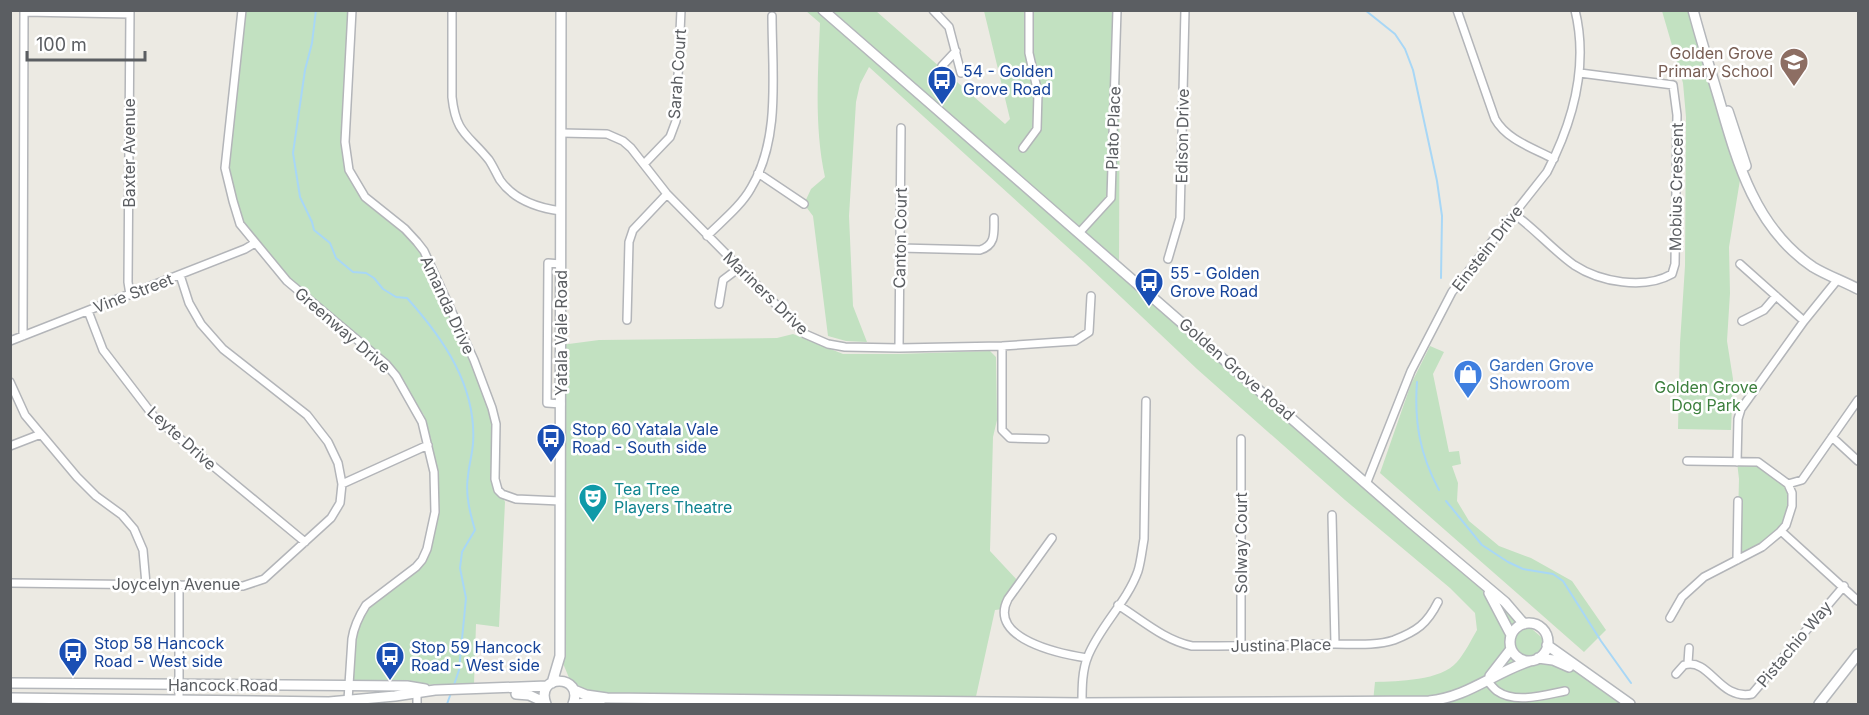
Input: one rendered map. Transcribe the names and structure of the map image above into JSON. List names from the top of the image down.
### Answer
{
  "streets": {
    "main road": ["Yatala Vale Road", "Golden Grove Road", "Hancock Road"],
    "street": [
      "Sarah Court",
      "Plato Place",
      "Edison Drive",
      "Baxter Avenue",
      "Mobius Crescent",
      "Canton Court",
      "Einstein Drive",
      "Vine Street",
      "Mariners Drive",
      "Amanda Drive",
      "Greenway Drive",
      "Leyte Drive",
      "Solway Court",
      "Joycelyn Avenue",
      "Pistachio Way",
      "Justina Place"
    ]
  },
  "crossings": [
    ["Sarah Court", "Mariners Drive"],
    ["Plato Place", "Golden Grove Road"],
    ["Baxter Avenue", "Vine Street"],
    ["Mobius Crescent", "Einstein Drive"],
    ["Canton Court", "Mariners Drive"],
    ["Einstein Drive", "Golden Grove Road"],
    ["Vine Street", "Greenway Drive"],
    ["Vine Street", "Leyte Drive"],
    ["Mariners Drive", "Yatala Vale Road"],
    ["Amanda Drive", "Yatala Vale Road"],
    ["Greenway Drive", "Hancock Road"],
    ["Yatala Vale Road", "Hancock Road"],
    ["Leyte Drive", "Joycelyn Avenue"],
    ["Solway Court", "Justina Place"]
  ],
  "parks": ["Golden Grove Dog Park"],
  "places": {
    "school or university": ["Golden Grove Primary School"],
    "bus stop": [
      "54 - Golden Grove Road",
      "55 - Golden Grove Road",
      "Stop 60 Yatala Vale Road - South side",
      "Stop 58 Hancock Road - West side",
      "Stop 59 Hancock Road - West side"
    ],
    "shop": ["Garden Grove Showroom"],
    "theatre": ["Tea Tree Players Theatre"]
  },
  "scale_bar": "100 m"
}
